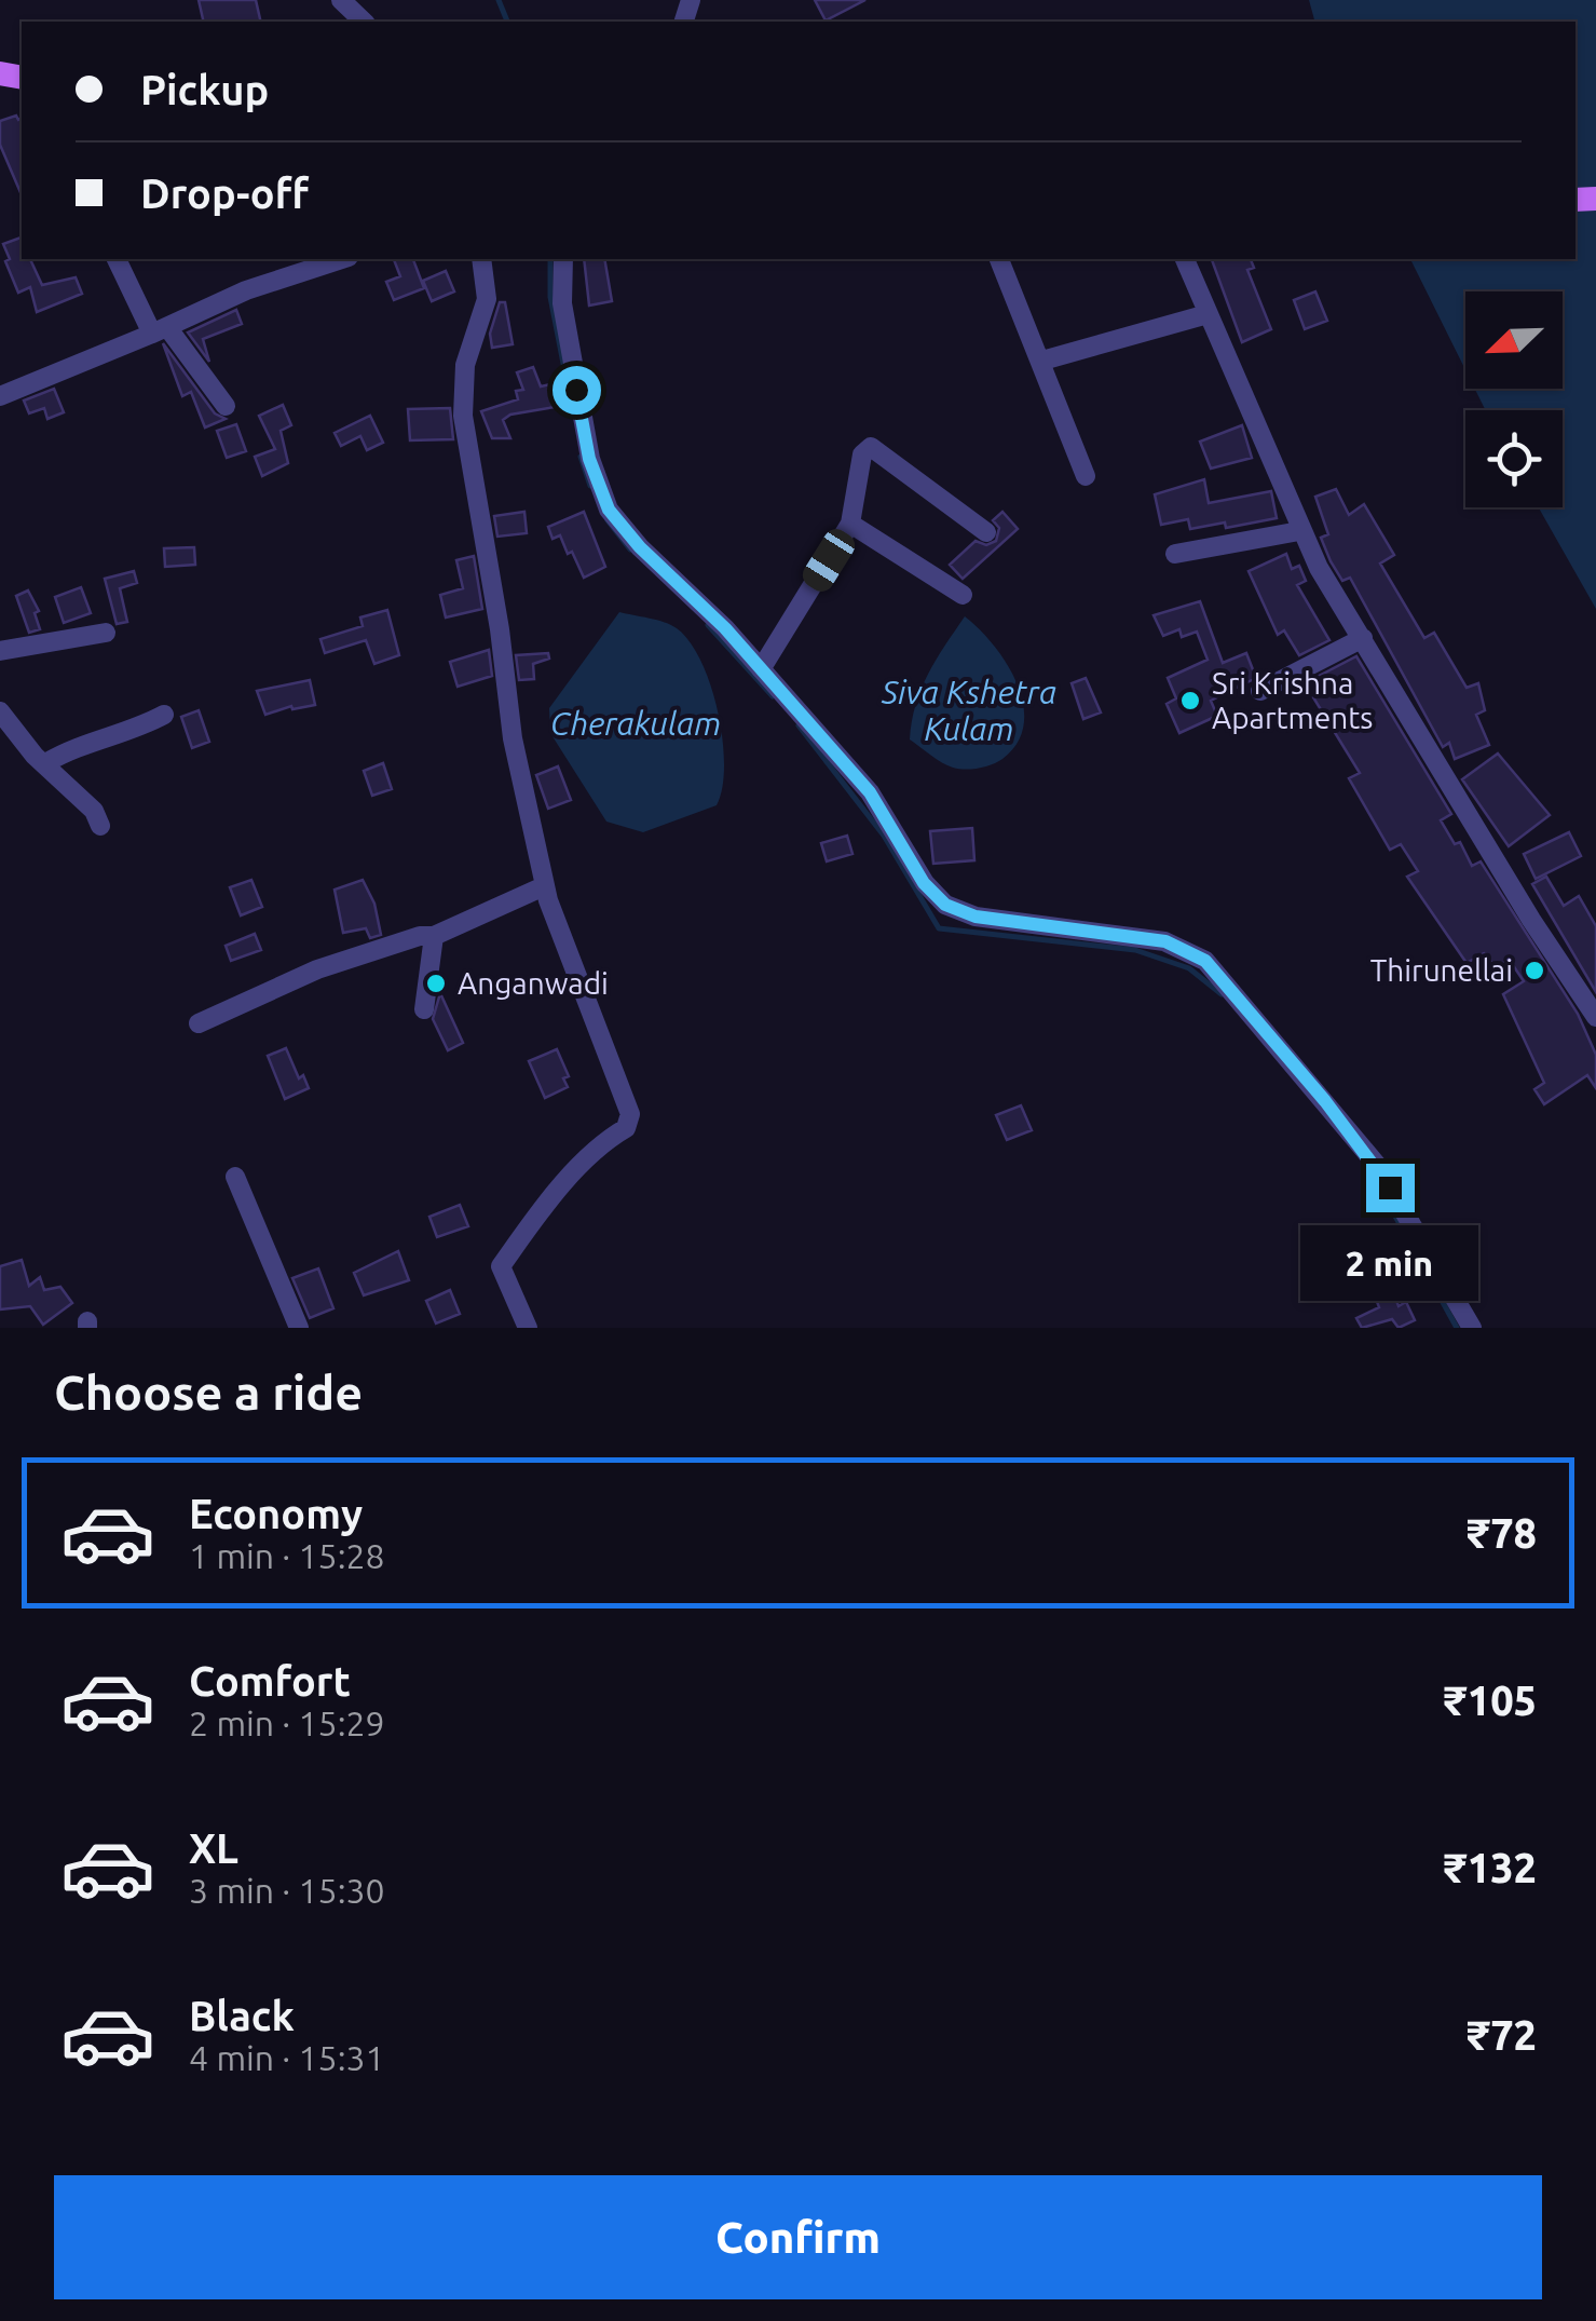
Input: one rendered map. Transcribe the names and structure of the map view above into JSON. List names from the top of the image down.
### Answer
{
  "water": ["Siva Kshetra Kulam", "Cherakulam"],
  "places": ["Sri Krishna Apartments", "Thirunellai", "Anganwadi"],
  "north": "bottom left",
  "page": {
    "banner": ["Pickup", "Drop-off"],
    "bubble": "2 min",
    "heading": "Choose a ride",
    "list": [
      {
        "name": "Economy",
        "note": "1 min · 15:28",
        "value": "₹78"
      },
      {
        "name": "Comfort",
        "note": "2 min · 15:29",
        "value": "₹105"
      },
      {
        "name": "XL",
        "note": "3 min · 15:30",
        "value": "₹132"
      },
      {
        "name": "Black",
        "note": "4 min · 15:31",
        "value": "₹72"
      }
    ],
    "buttons": "Confirm"
  }
}
